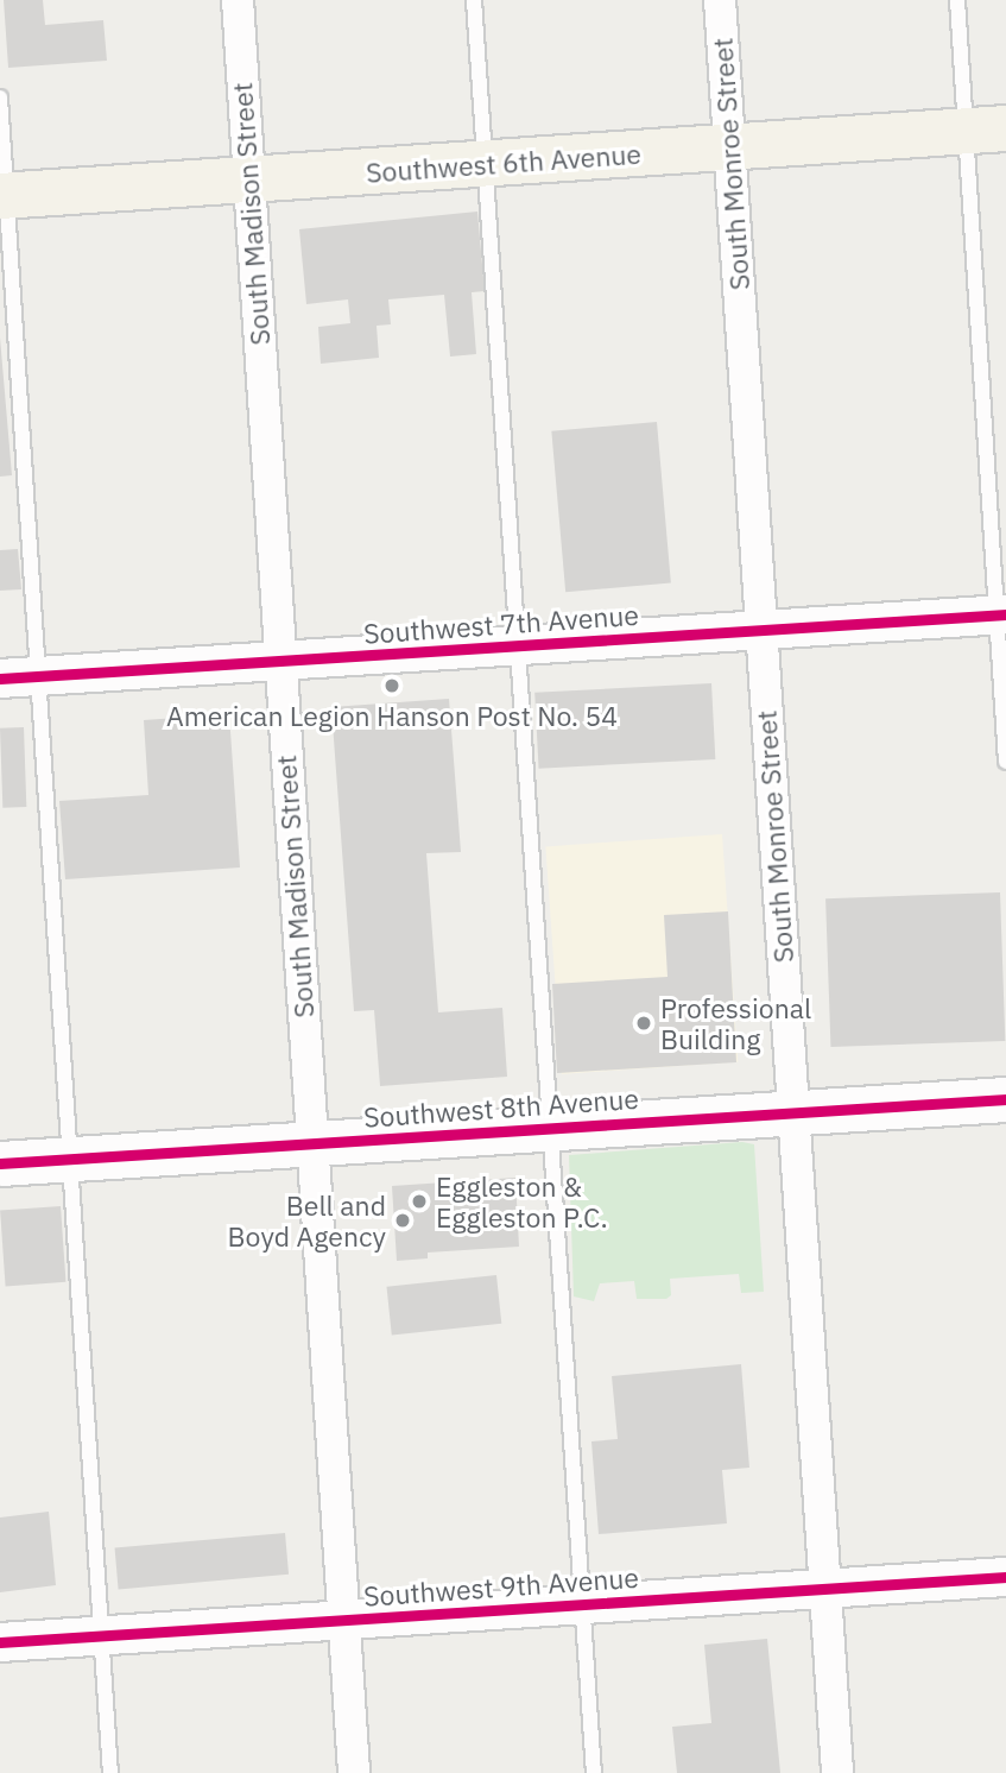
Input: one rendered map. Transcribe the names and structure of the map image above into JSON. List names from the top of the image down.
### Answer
{
  "streets": {
    "main road": ["Southwest 6th Avenue", "Southwest 8th Avenue"],
    "street": [
      "South Monroe Street",
      "South Madison Street",
      "Southwest 7th Avenue",
      "Southwest 9th Avenue"
    ]
  },
  "crossings": [
    ["Southwest 6th Avenue", "South Monroe Street"],
    ["Southwest 6th Avenue", "South Madison Street"],
    ["South Monroe Street", "Southwest 7th Avenue"],
    ["South Monroe Street", "Southwest 8th Avenue"],
    ["South Monroe Street", "Southwest 9th Avenue"],
    ["South Madison Street", "Southwest 7th Avenue"],
    ["South Madison Street", "Southwest 8th Avenue"],
    ["South Madison Street", "Southwest 9th Avenue"]
  ],
  "places": [
    "American Legion Hanson Post No. 54",
    "Professional Building",
    "Eggleston & Eggleston P.C.",
    "Bell and Boyd Agency"
  ]
}
